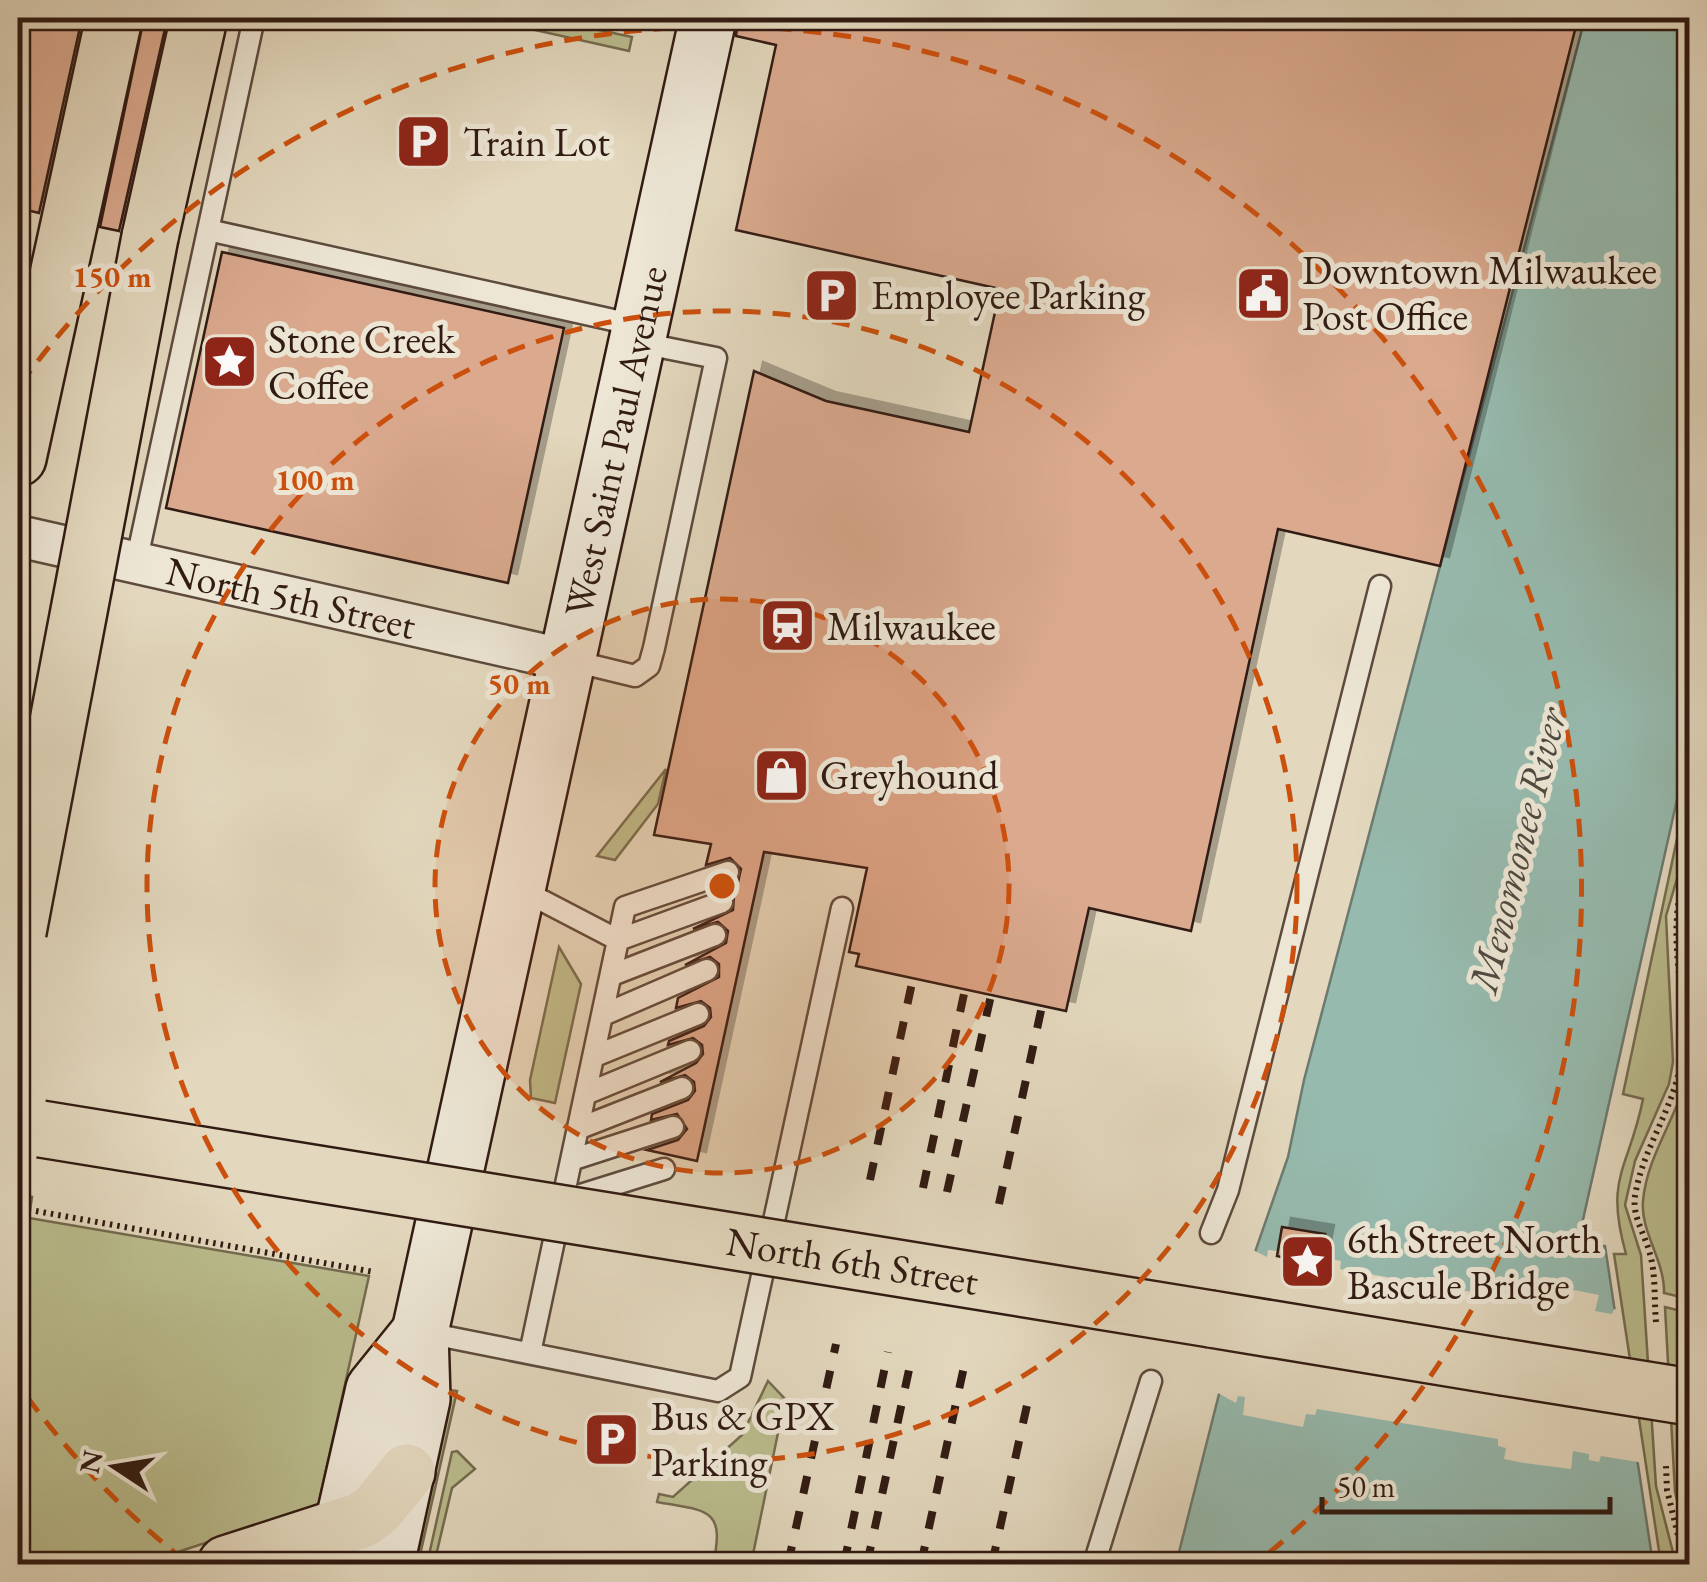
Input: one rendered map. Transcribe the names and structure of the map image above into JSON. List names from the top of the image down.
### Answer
{
  "streets": {
    "main road": ["North 6th Street"],
    "street": ["West Saint Paul Avenue", "North 5th Street"]
  },
  "crossings": [
    ["West Saint Paul Avenue", "North 5th Street"]
  ],
  "water": ["Menomonee River"],
  "places": {
    "parking": ["Train Lot", "Employee Parking", "Bus & GPX Parking"],
    "public building": ["Downtown Milwaukee Post Office"],
    "place": ["Stone Creek Coffee", "6th Street North Bascule Bridge"],
    "station": ["Milwaukee"],
    "shop": ["Greyhound"]
  },
  "scale_bar": "50 m",
  "north": "left",
  "rings": ["150 m", "100 m", "50 m"]
}
